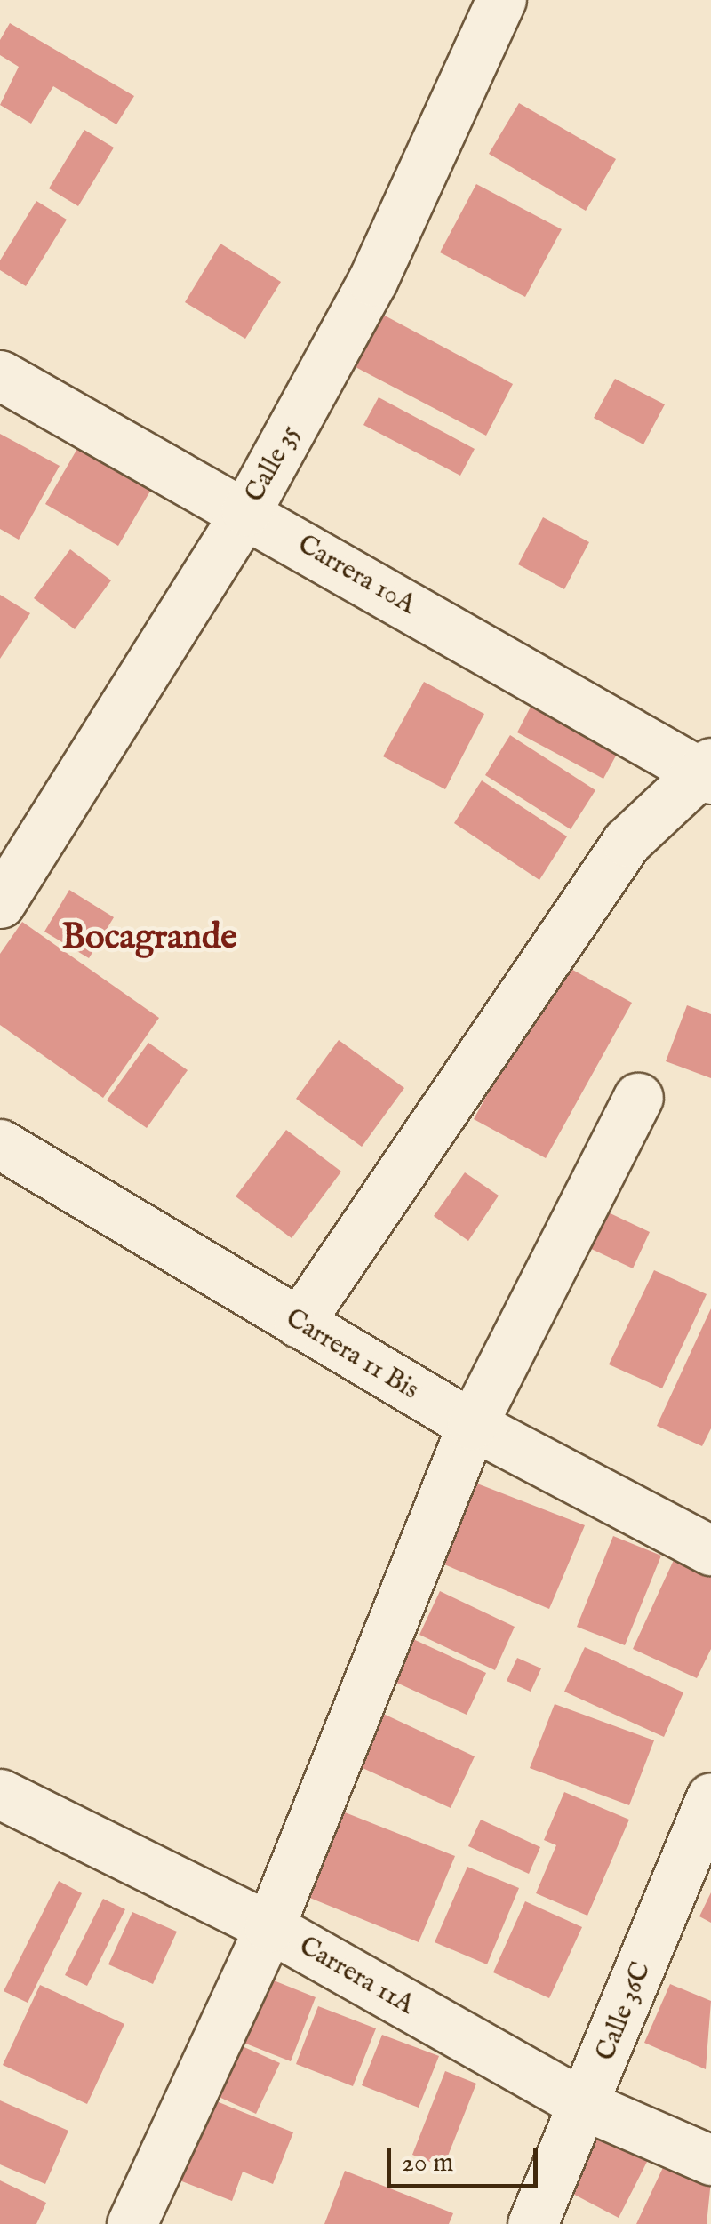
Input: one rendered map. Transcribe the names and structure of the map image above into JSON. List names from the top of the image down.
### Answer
{
  "streets": {
    "street": [
      "Calle 35",
      "Carrera 10A",
      "Carrera 11 Bis",
      "Carrera 11A",
      "Calle 36C"
    ]
  },
  "crossings": [
    ["Calle 35", "Carrera 10A"],
    ["Carrera 11A", "Calle 36C"]
  ],
  "districts": ["Bocagrande"],
  "scale_bar": "20 m"
}
